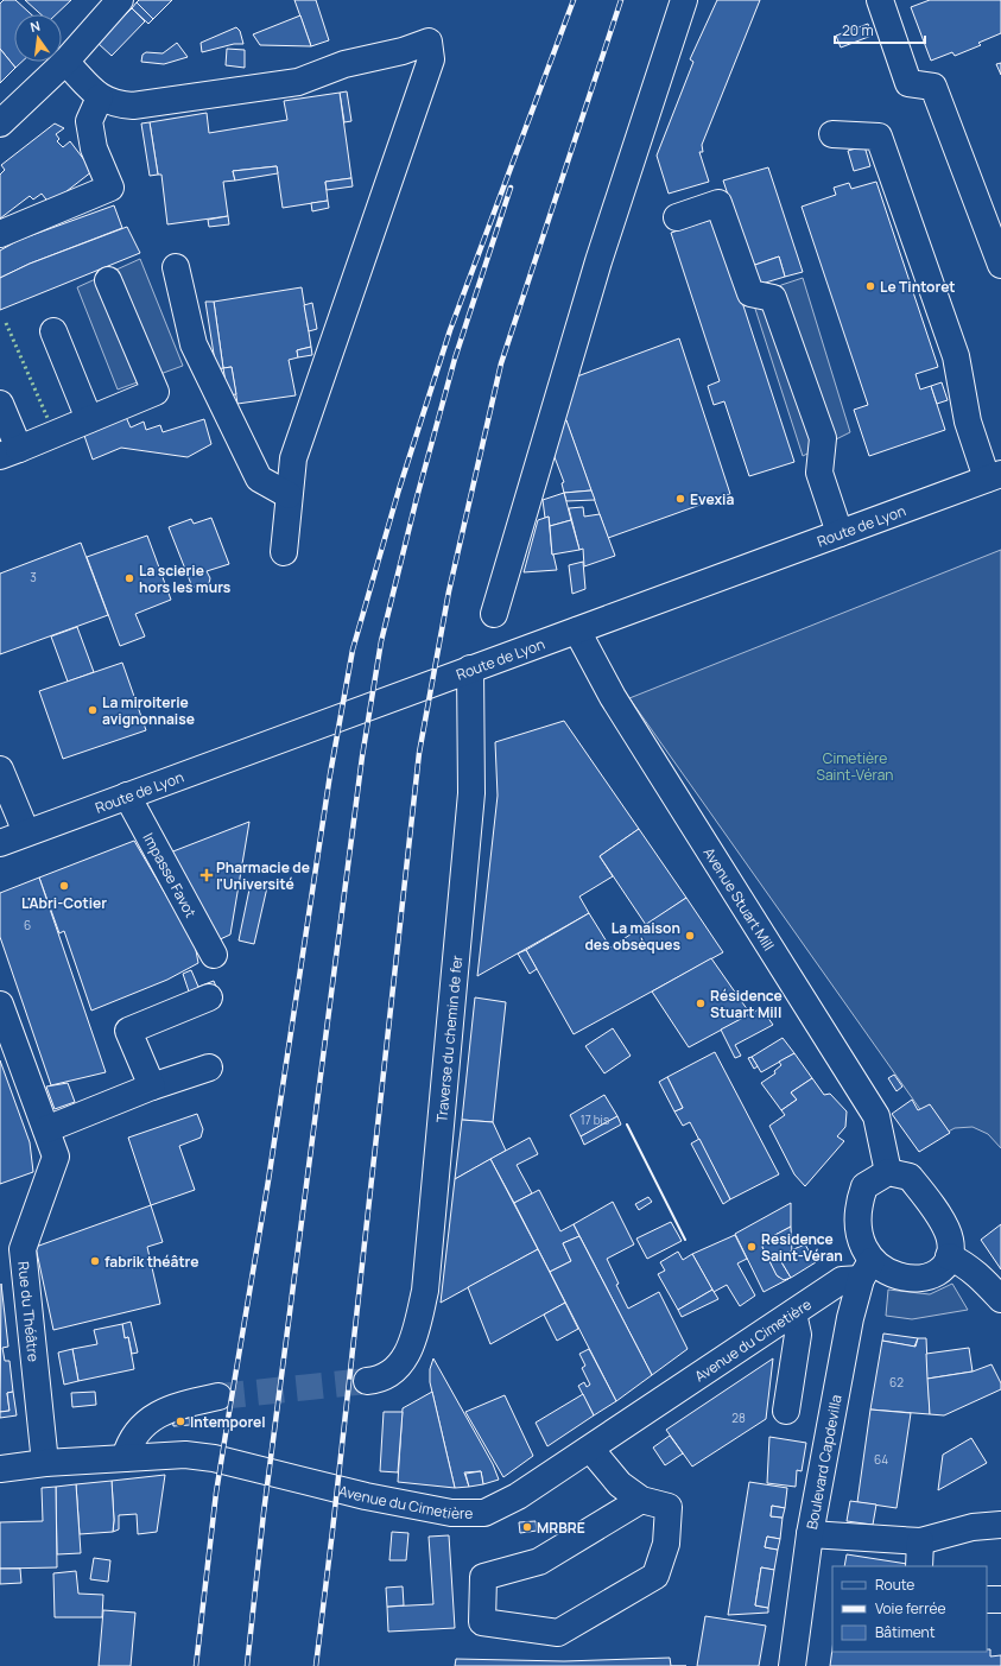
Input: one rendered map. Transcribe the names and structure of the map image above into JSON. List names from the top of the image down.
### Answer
{
  "streets": {
    "street": [
      "Route de Lyon",
      "Impasse Favot",
      "Avenue Stuart Mill",
      "Traverse du chemin de fer",
      "Rue du Théâtre",
      "Avenue du Cimetière",
      "Boulevard Capdevilla"
    ]
  },
  "crossings": [
    ["Route de Lyon", "Impasse Favot"],
    ["Route de Lyon", "Avenue Stuart Mill"],
    ["Route de Lyon", "Traverse du chemin de fer"],
    ["Avenue Stuart Mill", "Avenue du Cimetière"],
    ["Avenue Stuart Mill", "Boulevard Capdevilla"],
    ["Rue du Théâtre", "Avenue du Cimetière"],
    ["Avenue du Cimetière", "Boulevard Capdevilla"]
  ],
  "parks": ["Cimetière Saint-Véran"],
  "places": {
    "other": [
      "Le Tintoret",
      "Evexia",
      "La scierie hors les murs",
      "La miroiterie avignonnaise",
      "L'Abri-Cotier",
      "La maison des obsèques",
      "Résidence Stuart Mill",
      "Residence Saint-Véran",
      "fabrik théâtre",
      "Intemporel",
      "MRBRE"
    ],
    "health": ["Pharmacie de l'Université"]
  },
  "house_numbers": [
    "3",
    "6",
    "17 bis",
    "62",
    "28",
    "64"
  ],
  "legend": ["Route", "Voie ferrée", "Bâtiment"],
  "scale_bar": "20 m",
  "north": "top"
}
